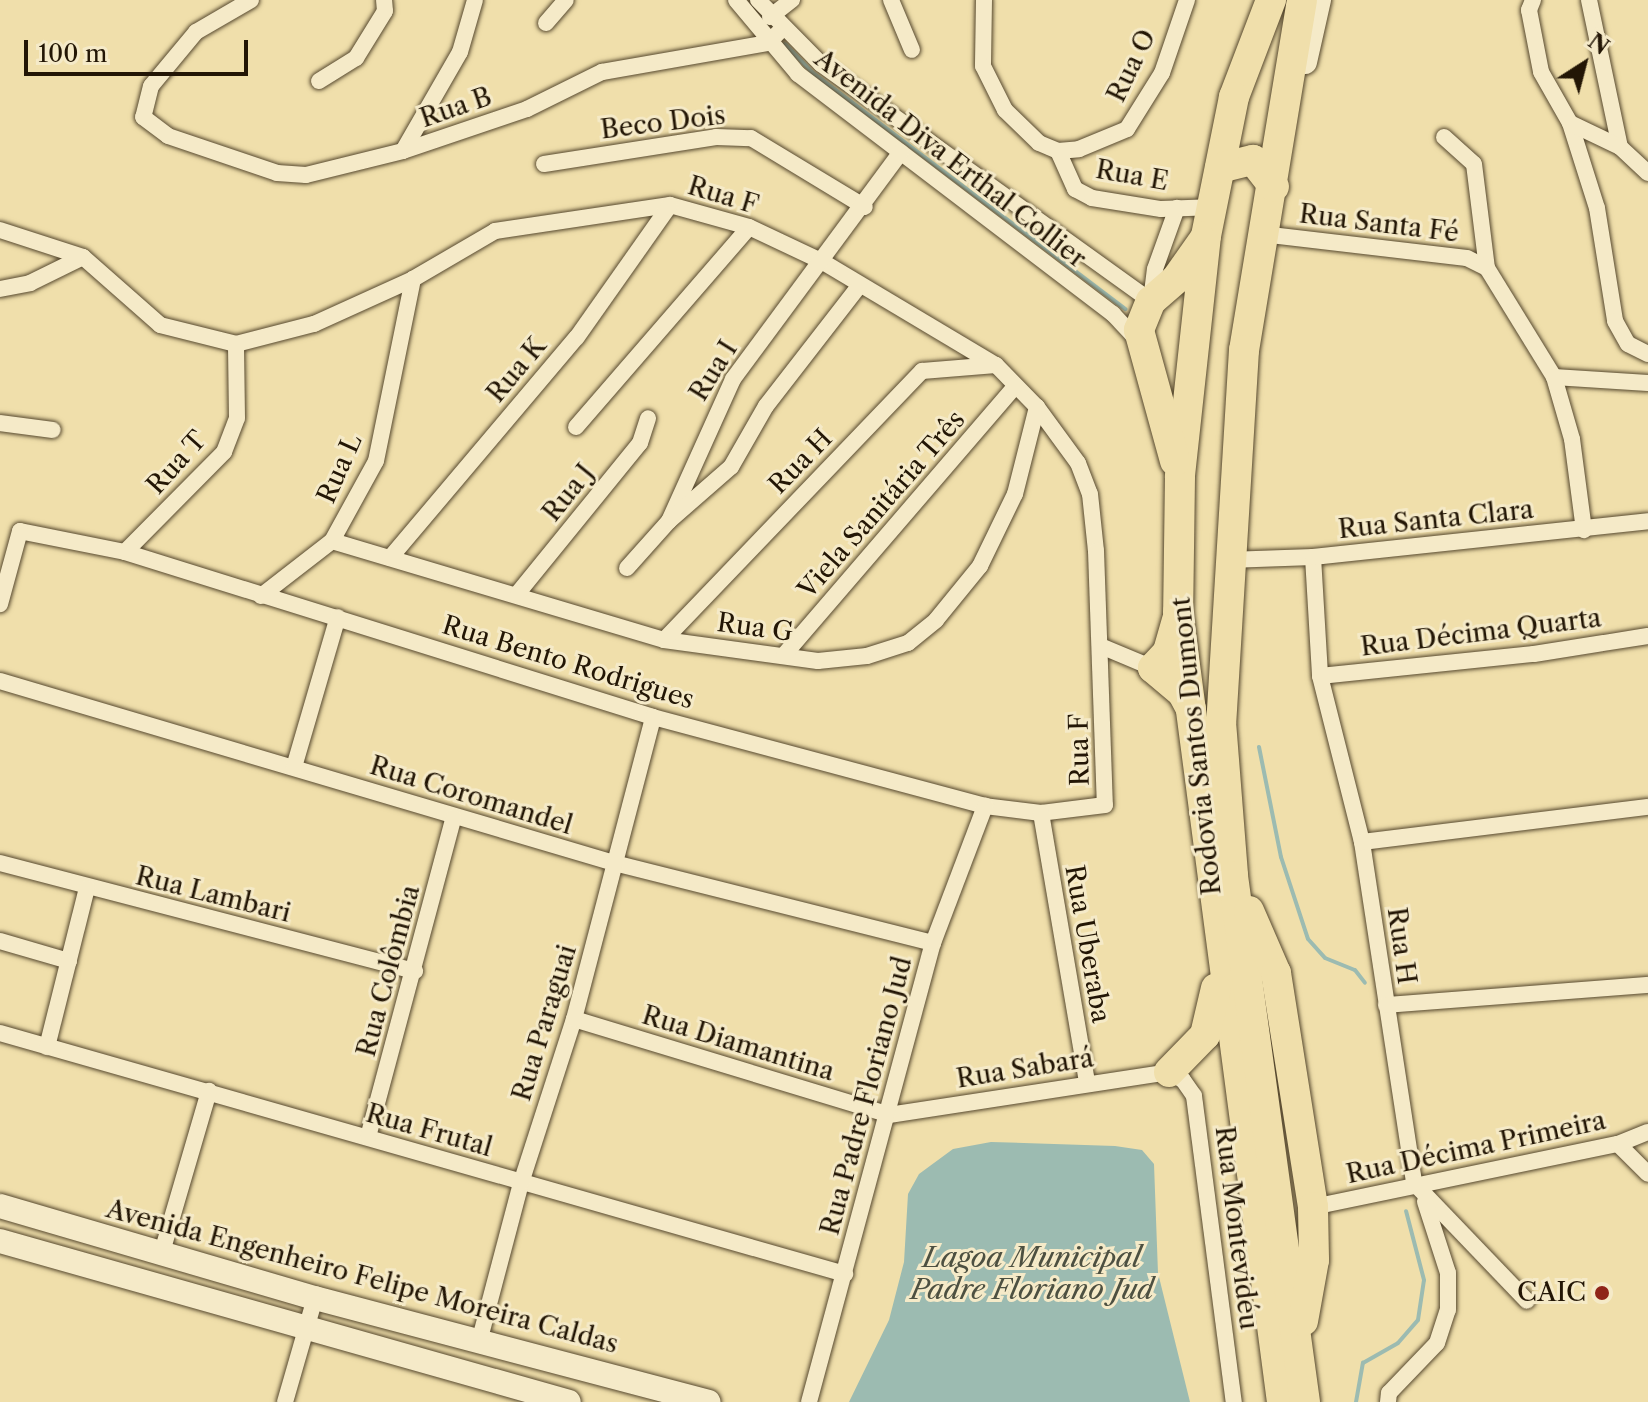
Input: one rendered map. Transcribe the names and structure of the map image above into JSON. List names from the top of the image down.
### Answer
{
  "streets": {
    "highway": ["Rodovia Santos Dumont"],
    "street": [
      "Rua O",
      "Rua B",
      "Beco Dois",
      "Avenida Diva Erthal Collier",
      "Rua E",
      "Rua F",
      "Rua Santa Fé",
      "Rua K",
      "Rua I",
      "Rua H",
      "Rua T",
      "Rua L",
      "Rua J",
      "Viela Sanitária Três",
      "Rua Santa Clara",
      "Rua G",
      "Rua Décima Quarta",
      "Rua Bento Rodrigues",
      "Rua Coromandel",
      "Rua Lambari",
      "Rua Uberaba",
      "Rua Colômbia",
      "Rua Paraguai",
      "Rua Diamantina",
      "Rua Sabará",
      "Rua Padre Floriano Jud",
      "Rua Frutal",
      "Rua Décima Primeira",
      "Rua Montevidéu",
      "Avenida Engenheiro Felipe Moreira Caldas"
    ]
  },
  "crossings": [
    ["Rua O", "Rua E"],
    ["Rua B", "Avenida Diva Erthal Collier"],
    ["Beco Dois", "Rua I"],
    ["Avenida Diva Erthal Collier", "Rua I"],
    ["Rua E", "Rodovia Santos Dumont"],
    ["Rua F", "Rua K"],
    ["Rua F", "Rua I"],
    ["Rua F", "Rua H"],
    ["Rua F", "Rua T"],
    ["Rua F", "Rua L"],
    ["Rua F", "Viela Sanitária Três"],
    ["Rua F", "Rua G"],
    ["Rua F", "Rua Bento Rodrigues"],
    ["Rua Santa Fé", "Rodovia Santos Dumont"],
    ["Rua K", "Rua G"],
    ["Rua H", "Rua Santa Clara"],
    ["Rua H", "Rua G"],
    ["Rua H", "Rua Décima Quarta"],
    ["Rua H", "Rua Décima Primeira"],
    ["Rua T", "Rua Bento Rodrigues"],
    ["Rua L", "Rua G"],
    ["Rua L", "Rua Bento Rodrigues"],
    ["Rua J", "Rua G"],
    ["Viela Sanitária Três", "Rua G"],
    ["Rua Santa Clara", "Rodovia Santos Dumont"],
    ["Rua Bento Rodrigues", "Rua Uberaba"],
    ["Rua Bento Rodrigues", "Rua Paraguai"],
    ["Rua Bento Rodrigues", "Rua Padre Floriano Jud"],
    ["Rua Coromandel", "Rua Colômbia"],
    ["Rua Coromandel", "Rua Paraguai"],
    ["Rua Coromandel", "Rua Padre Floriano Jud"],
    ["Rua Lambari", "Rua Colômbia"],
    ["Rua Uberaba", "Rua Sabará"],
    ["Rua Colômbia", "Rua Frutal"],
    ["Rua Paraguai", "Rua Diamantina"],
    ["Rua Paraguai", "Rua Frutal"],
    ["Rua Paraguai", "Avenida Engenheiro Felipe Moreira Caldas"],
    ["Rua Diamantina", "Rua Sabará"],
    ["Rua Diamantina", "Rua Padre Floriano Jud"],
    ["Rua Sabará", "Rua Padre Floriano Jud"],
    ["Rua Sabará", "Rua Montevidéu"],
    ["Rua Padre Floriano Jud", "Rua Frutal"]
  ],
  "water": ["Lagoa Municipal Padre Floriano Jud"],
  "places": ["CAIC"],
  "scale_bar": "100 m",
  "north": "top right"
}
